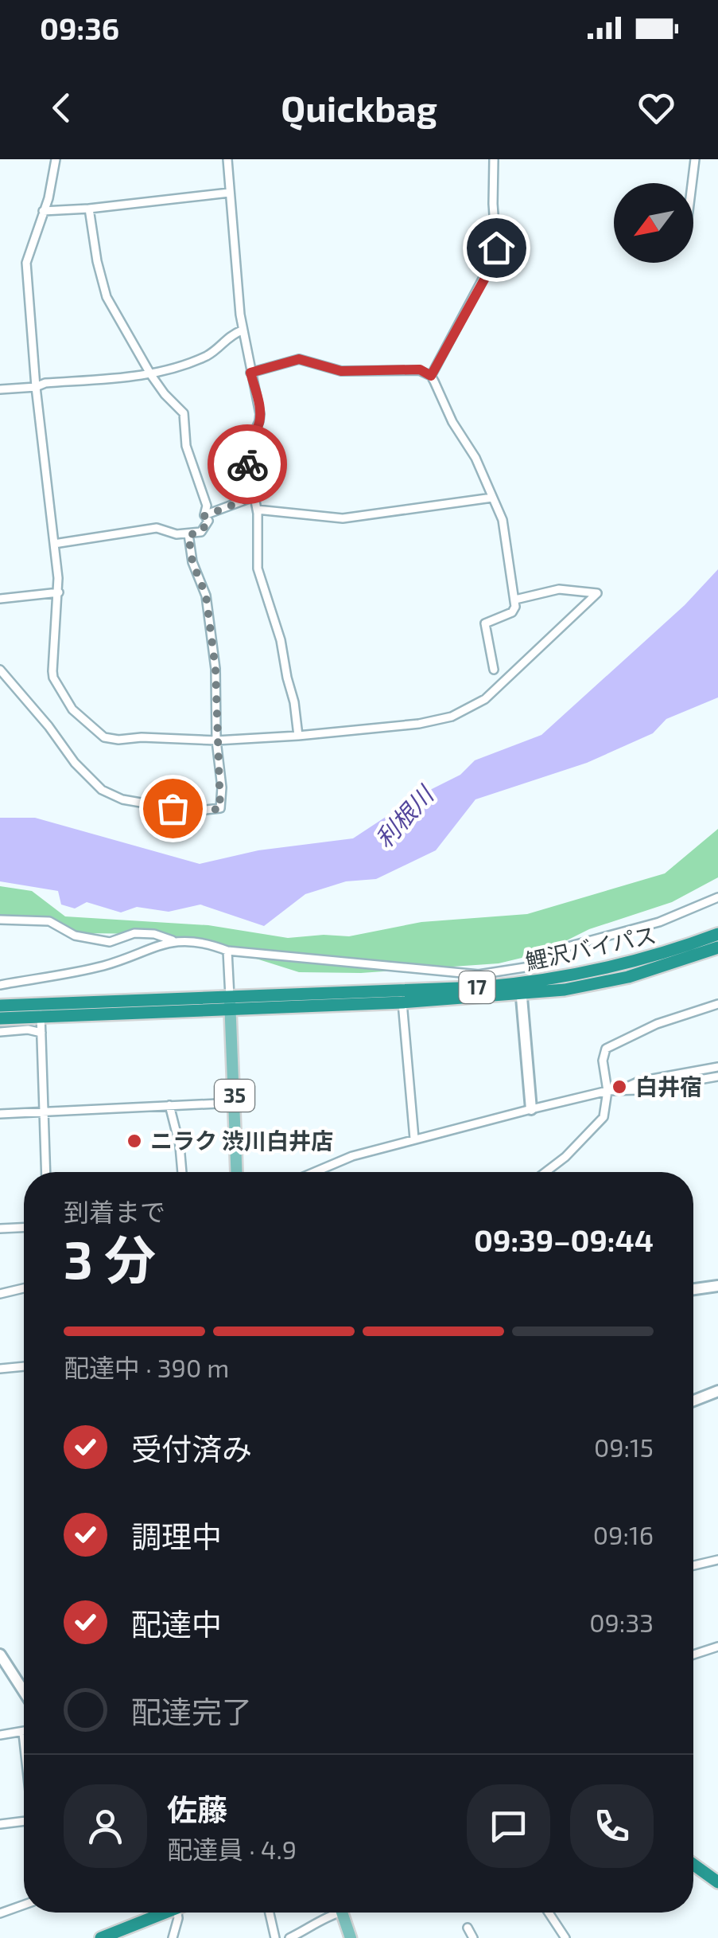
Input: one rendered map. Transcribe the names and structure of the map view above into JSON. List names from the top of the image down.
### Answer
{
  "streets": {
    "highway": ["鯉沢バイパス", "17"],
    "main road": ["35"]
  },
  "crossings": [
    ["鯉沢バイパス", "35"]
  ],
  "water": ["利根川"],
  "places": ["白井宿", "ニラク 渋川白井店"],
  "north": "bottom left",
  "page": {
    "status": "09:36",
    "header": "Quickbag",
    "heading": ["3 分", "到着まで", "09:39–09:44"],
    "panel": ["佐藤", "配達員 · 4.9"],
    "bar": "配達中 · 390 m",
    "list": [
      ["受付済み", "09:15"],
      ["調理中", "09:16"],
      ["配達中", "09:33"],
      "配達完了"
    ]
  }
}
